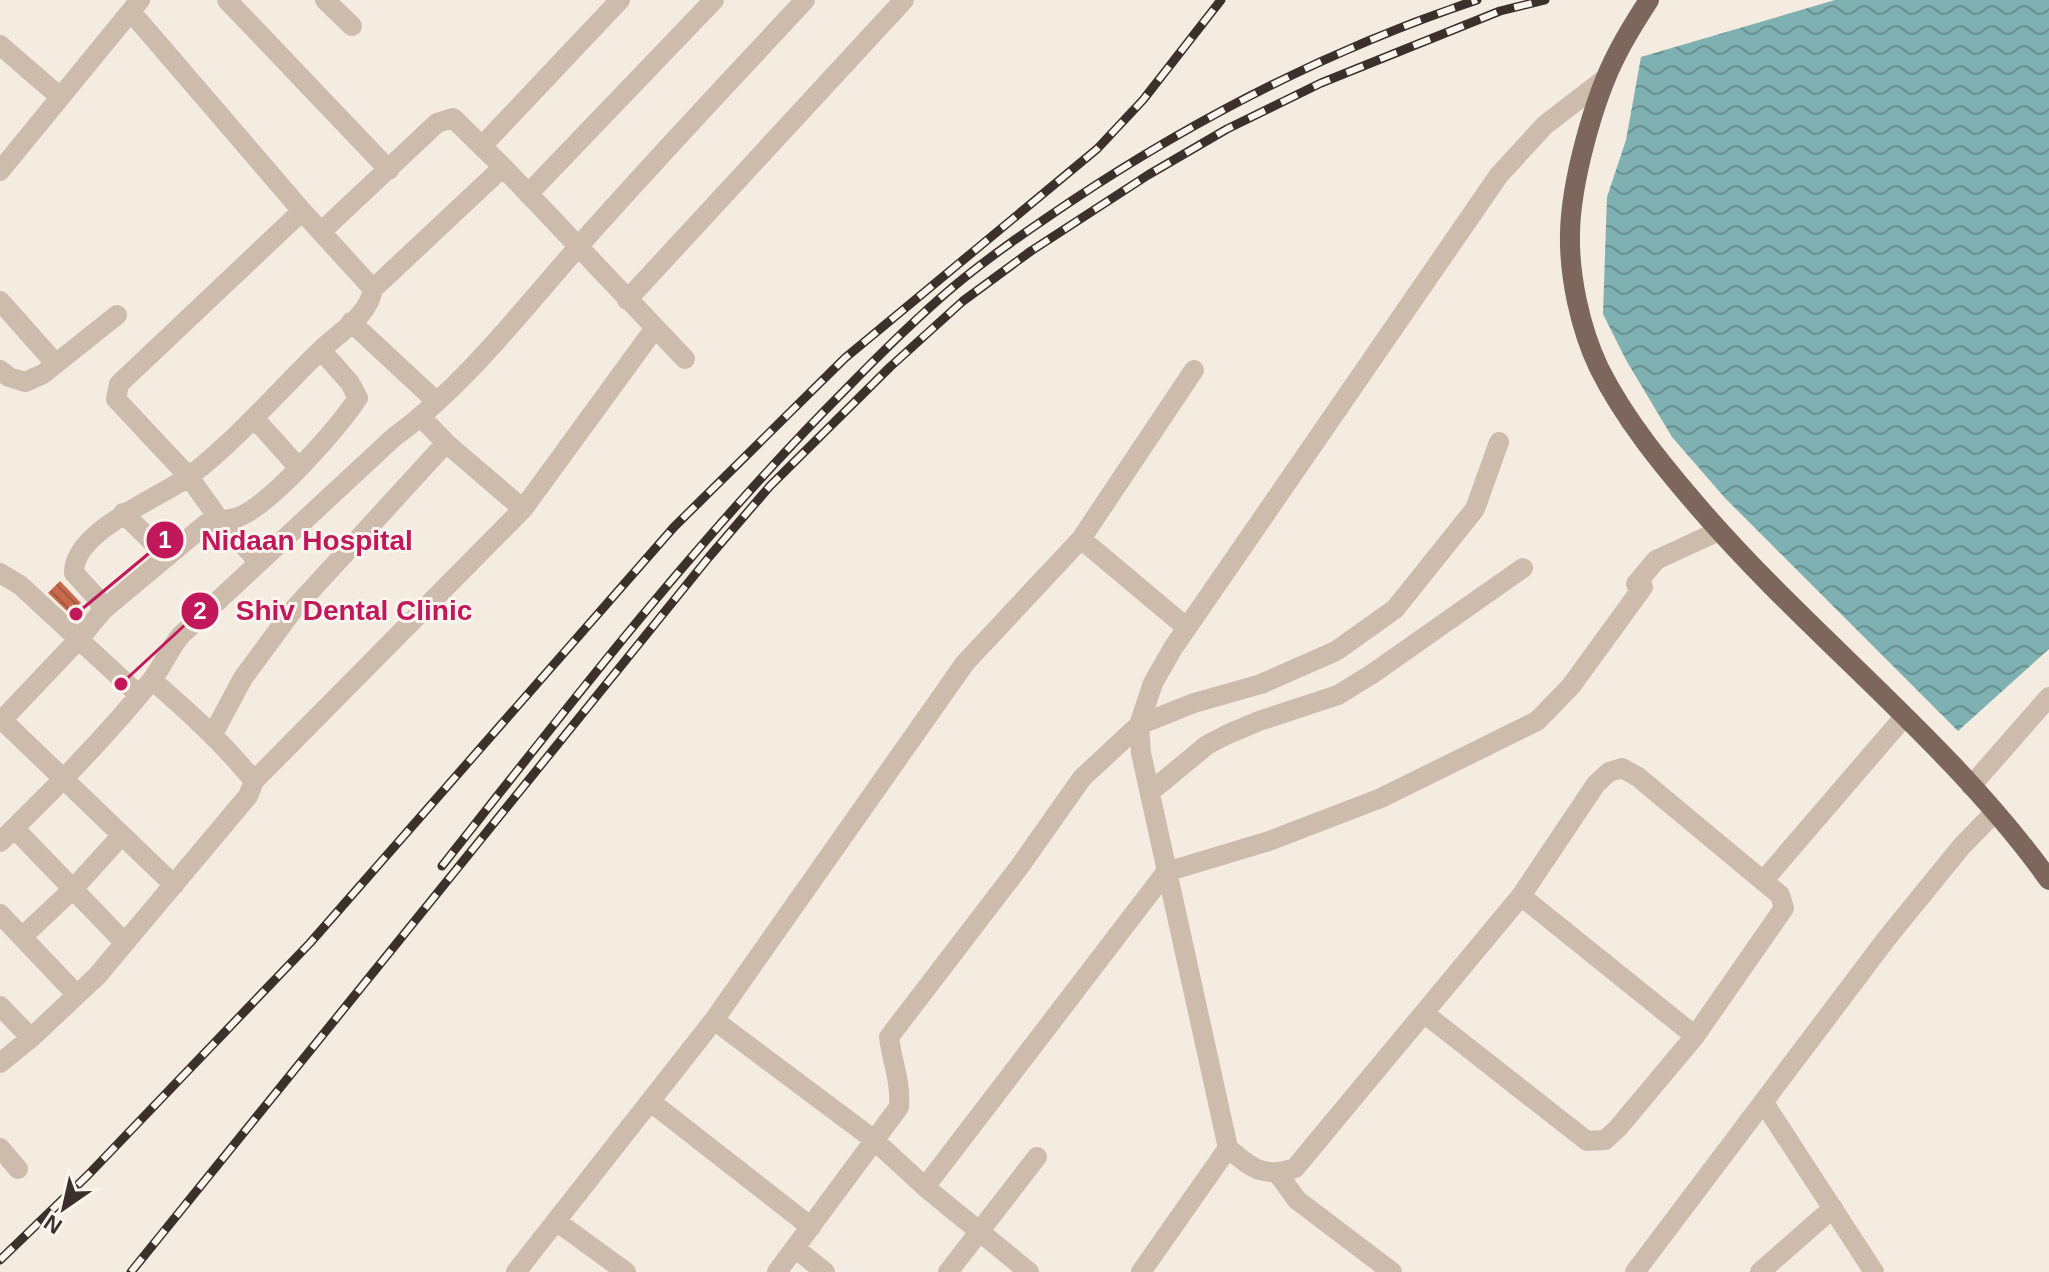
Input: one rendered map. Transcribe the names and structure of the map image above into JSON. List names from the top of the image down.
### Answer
{
  "places": ["Nidaan Hospital", "Shiv Dental Clinic"],
  "north": "bottom left"
}
